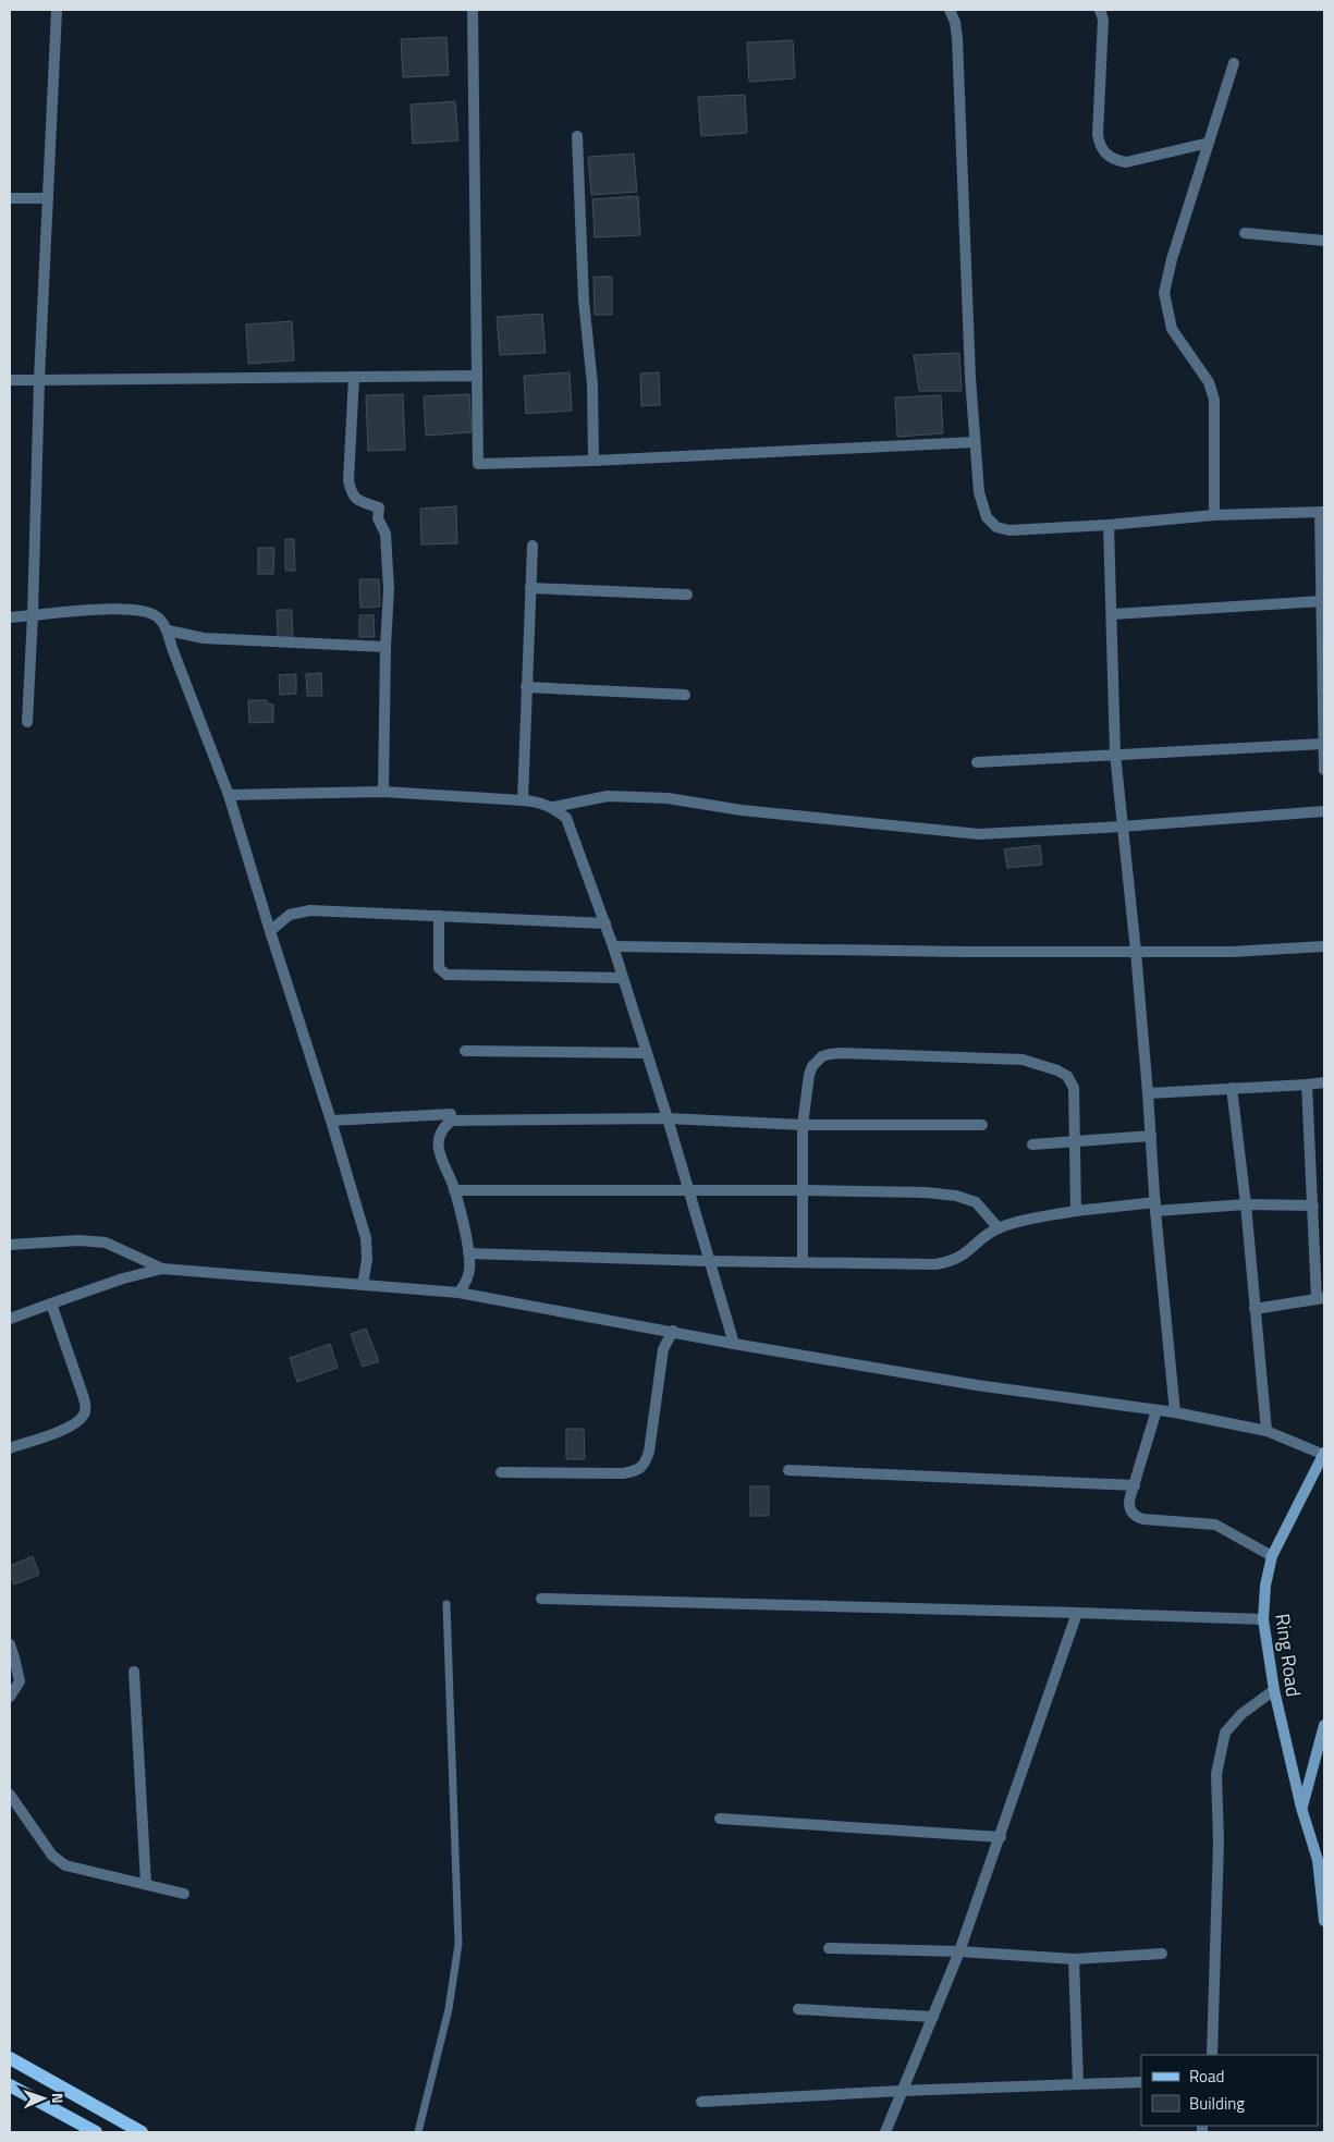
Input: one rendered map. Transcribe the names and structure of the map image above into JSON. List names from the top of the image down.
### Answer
{
  "streets": {
    "main road": ["Ring Road"]
  },
  "legend": ["Road", "Building"],
  "north": "right"
}
